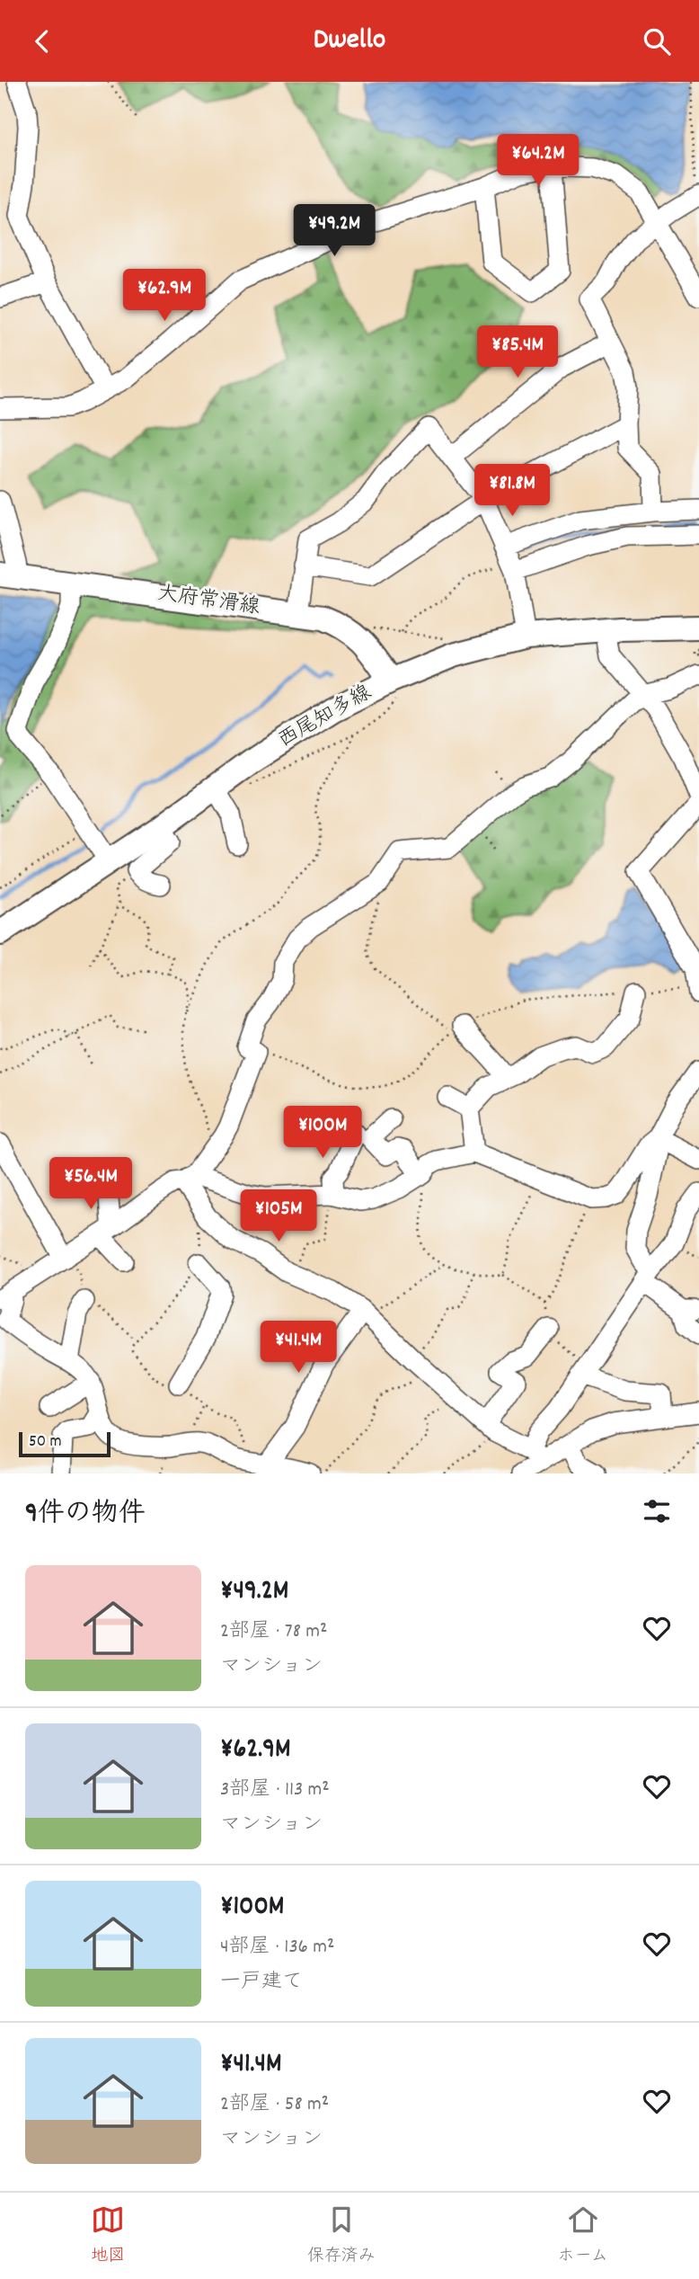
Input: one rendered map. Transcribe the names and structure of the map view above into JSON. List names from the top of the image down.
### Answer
{
  "streets": {
    "main road": ["大府常滑線", "西尾知多線"]
  },
  "crossings": [
    ["大府常滑線", "西尾知多線"]
  ],
  "scale_bar": "50 m",
  "page": {
    "header": "Dwello",
    "price": [
      "¥64.2M",
      "¥49.2M",
      "¥62.9M",
      "¥85.4M",
      "¥81.8M",
      "¥100M",
      "¥56.4M",
      "¥105M",
      "¥41.4M"
    ],
    "scale": "50 m",
    "heading": "9件の物件",
    "list": [
      {
        "name": "¥49.2M",
        "note": "2部屋 · 78 m² · マンション"
      },
      {
        "name": "¥62.9M",
        "note": "3部屋 · 113 m² · マンション"
      },
      {
        "name": "¥100M",
        "note": "4部屋 · 136 m² · 一戸建て"
      },
      {
        "name": "¥41.4M",
        "note": "2部屋 · 58 m² · マンション"
      }
    ],
    "tabs": ["地図", "保存済み", "ホーム"]
  }
}
